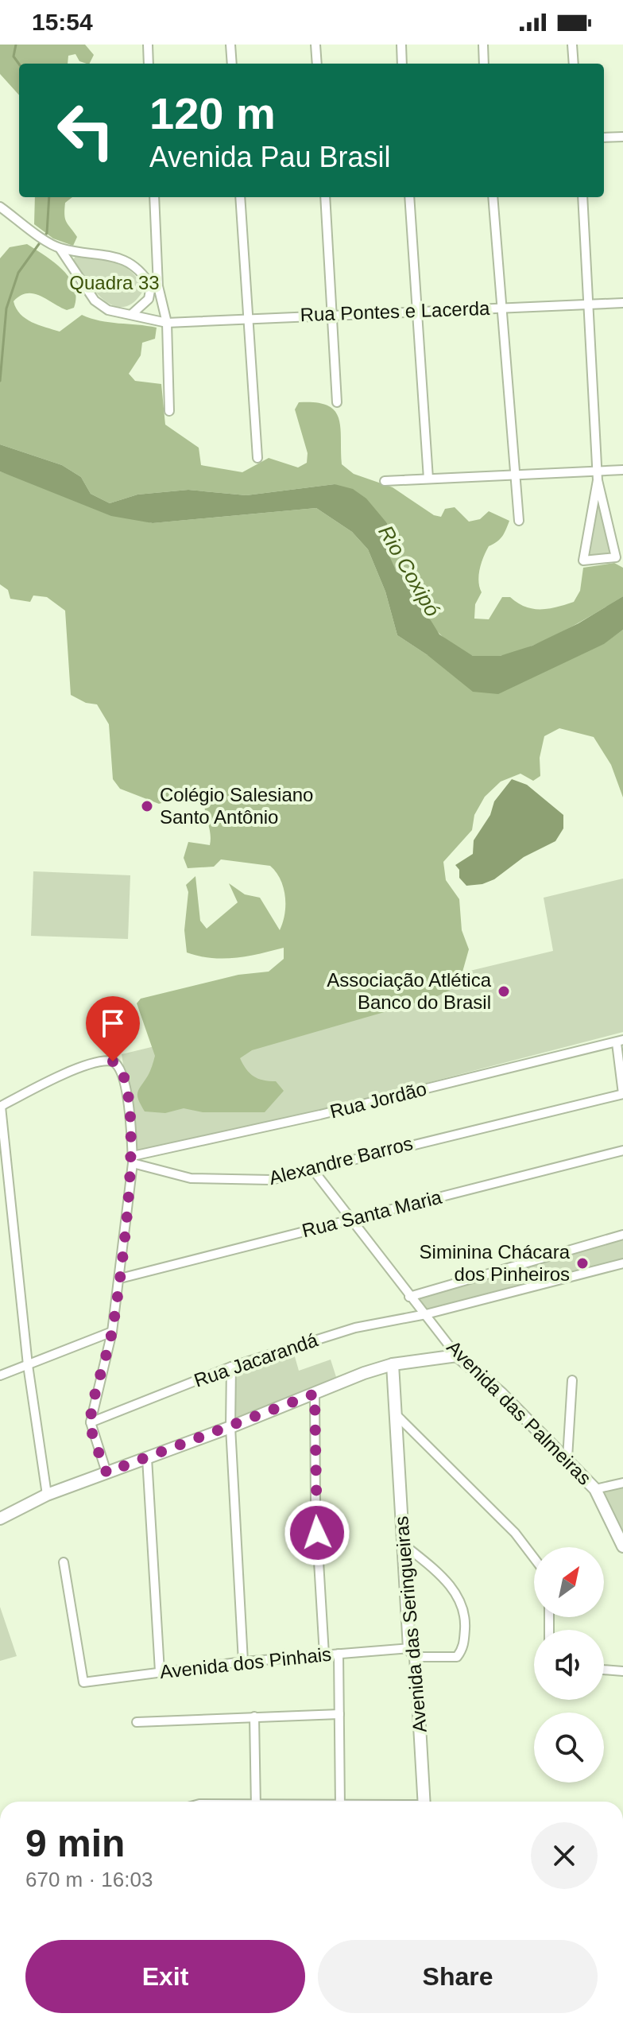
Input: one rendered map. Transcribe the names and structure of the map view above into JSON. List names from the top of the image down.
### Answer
{
  "streets": {
    "street": [
      "Rua Pontes e Lacerda",
      "Rua Jordão",
      "Alexandre Barros",
      "Rua Santa Maria",
      "Rua Jacarandá",
      "Avenida das Palmeiras",
      "Avenida das Seringueiras",
      "Avenida dos Pinhais"
    ]
  },
  "crossings": [
    ["Rua Jordão", "Alexandre Barros"],
    ["Alexandre Barros", "Avenida das Palmeiras"],
    ["Rua Santa Maria", "Avenida das Palmeiras"],
    ["Rua Jacarandá", "Avenida das Palmeiras"],
    ["Avenida das Seringueiras", "Avenida dos Pinhais"]
  ],
  "water": ["Rio Coxipó"],
  "parks": ["Quadra 33"],
  "places": ["Colégio Salesiano Santo Antônio", "Associação Atlética Banco do Brasil", "Siminina Chácara dos Pinheiros"],
  "north": "top right",
  "page": {
    "status": "15:54",
    "turn": ["120 m", "Avenida Pau Brasil"],
    "heading": ["9 min", "670 m · 16:03"],
    "buttons": ["Exit", "Share"]
  }
}
